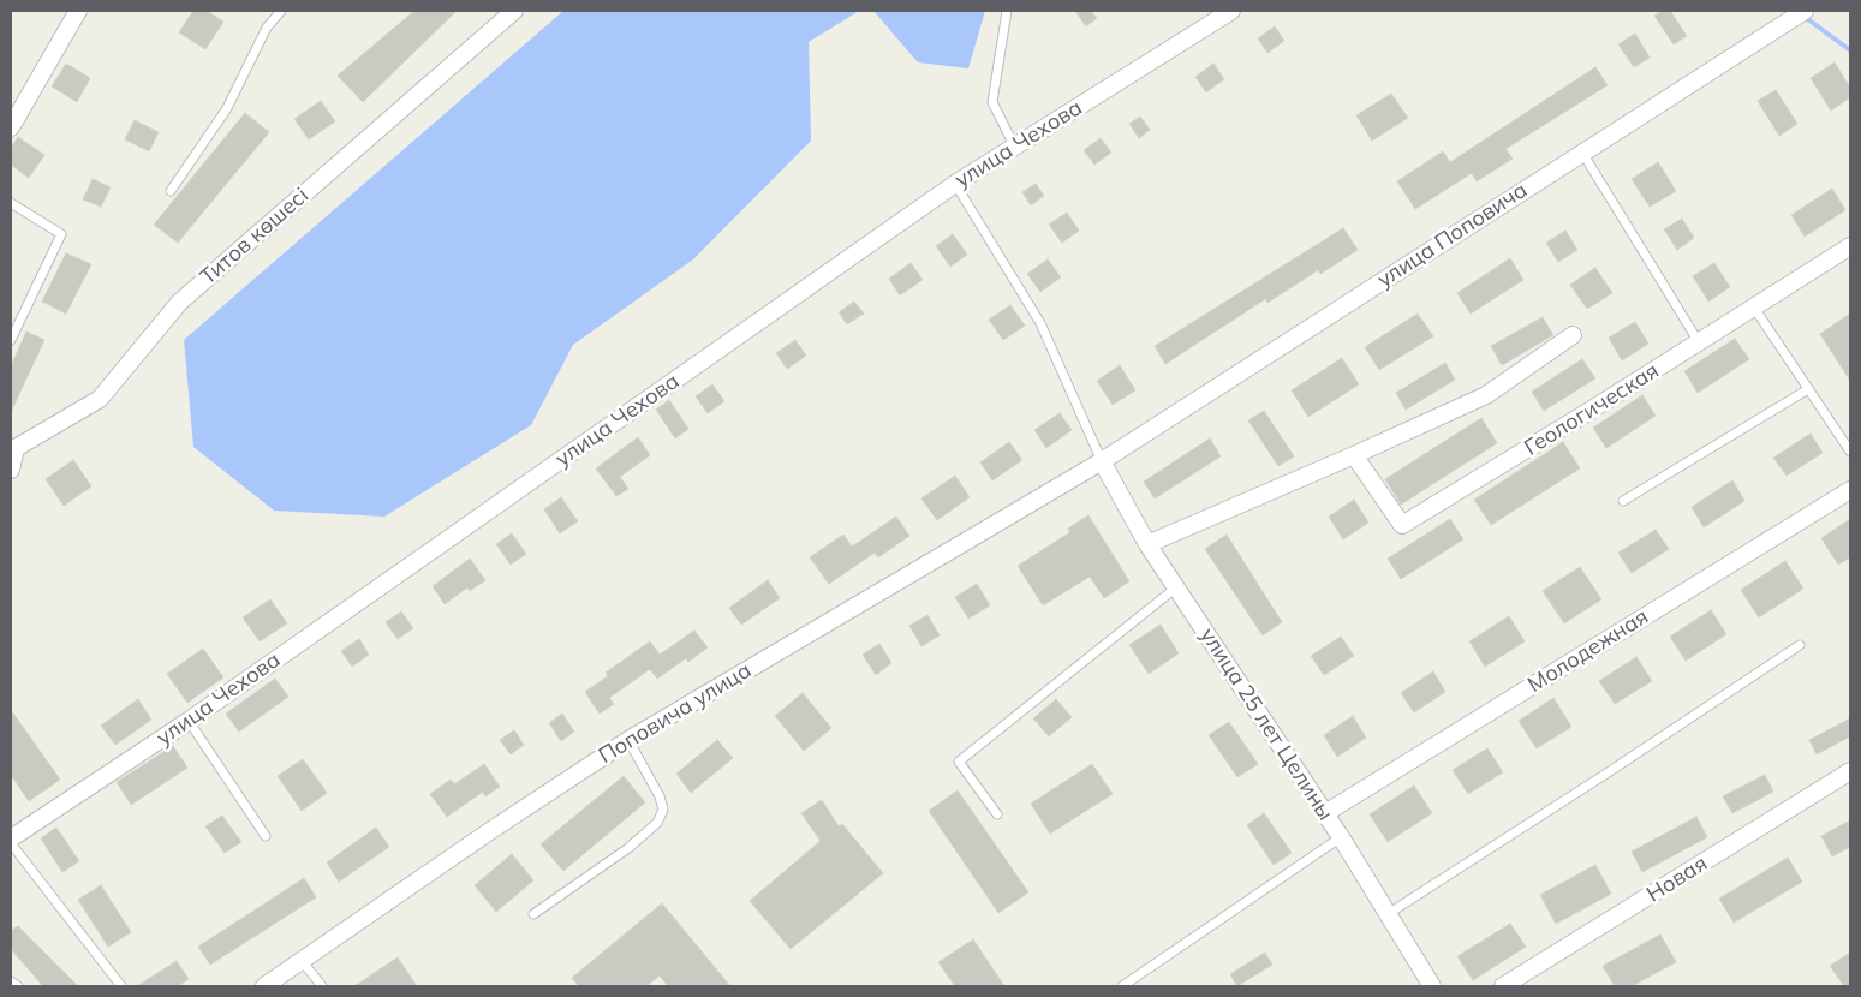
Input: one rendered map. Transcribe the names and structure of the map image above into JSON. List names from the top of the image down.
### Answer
{
  "streets": {
    "street": [
      "улица Чехова",
      "улица Поповича",
      "Титов көшесі",
      "Геологическая",
      "Молодежная",
      "Поповича улица",
      "улица 25 лет Целины",
      "Новая"
    ]
  },
  "crossings": [
    ["улица Поповича", "Поповича улица"],
    ["улица Поповича", "улица 25 лет Целины"],
    ["Молодежная", "улица 25 лет Целины"],
    ["Поповича улица", "улица 25 лет Целины"]
  ]
}
